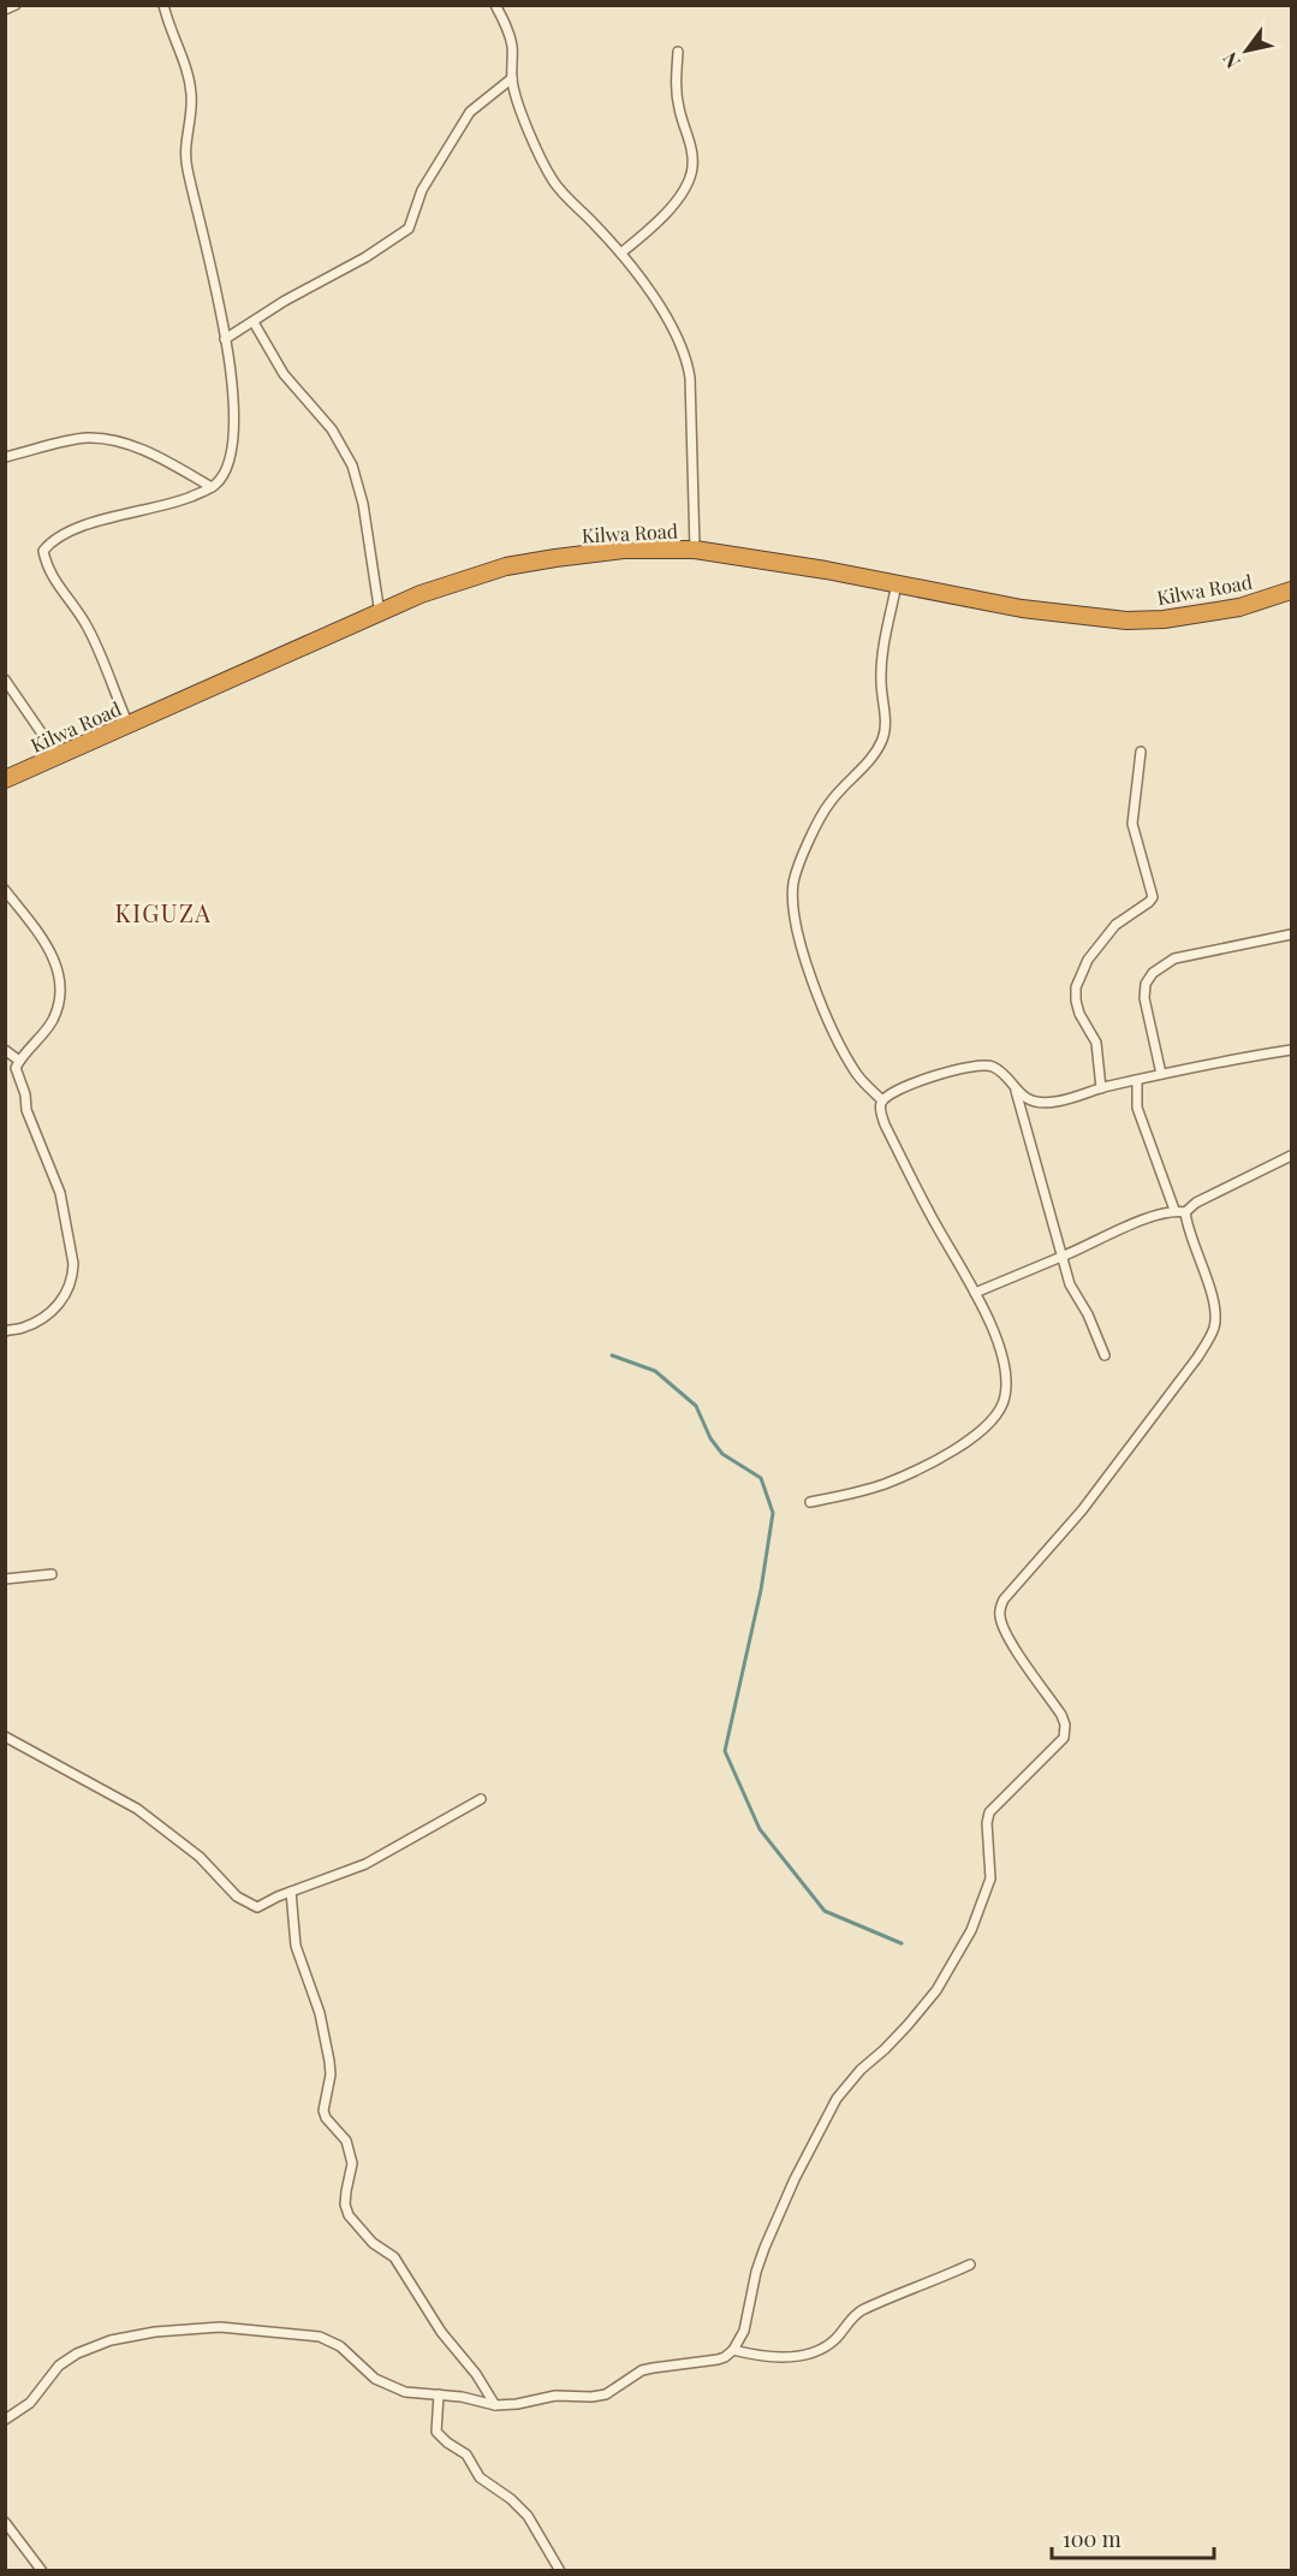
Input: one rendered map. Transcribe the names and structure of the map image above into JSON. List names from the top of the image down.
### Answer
{
  "streets": {
    "highway": ["Kilwa Road"]
  },
  "districts": ["KIGUZA"],
  "scale_bar": "100 m",
  "north": "bottom left"
}
